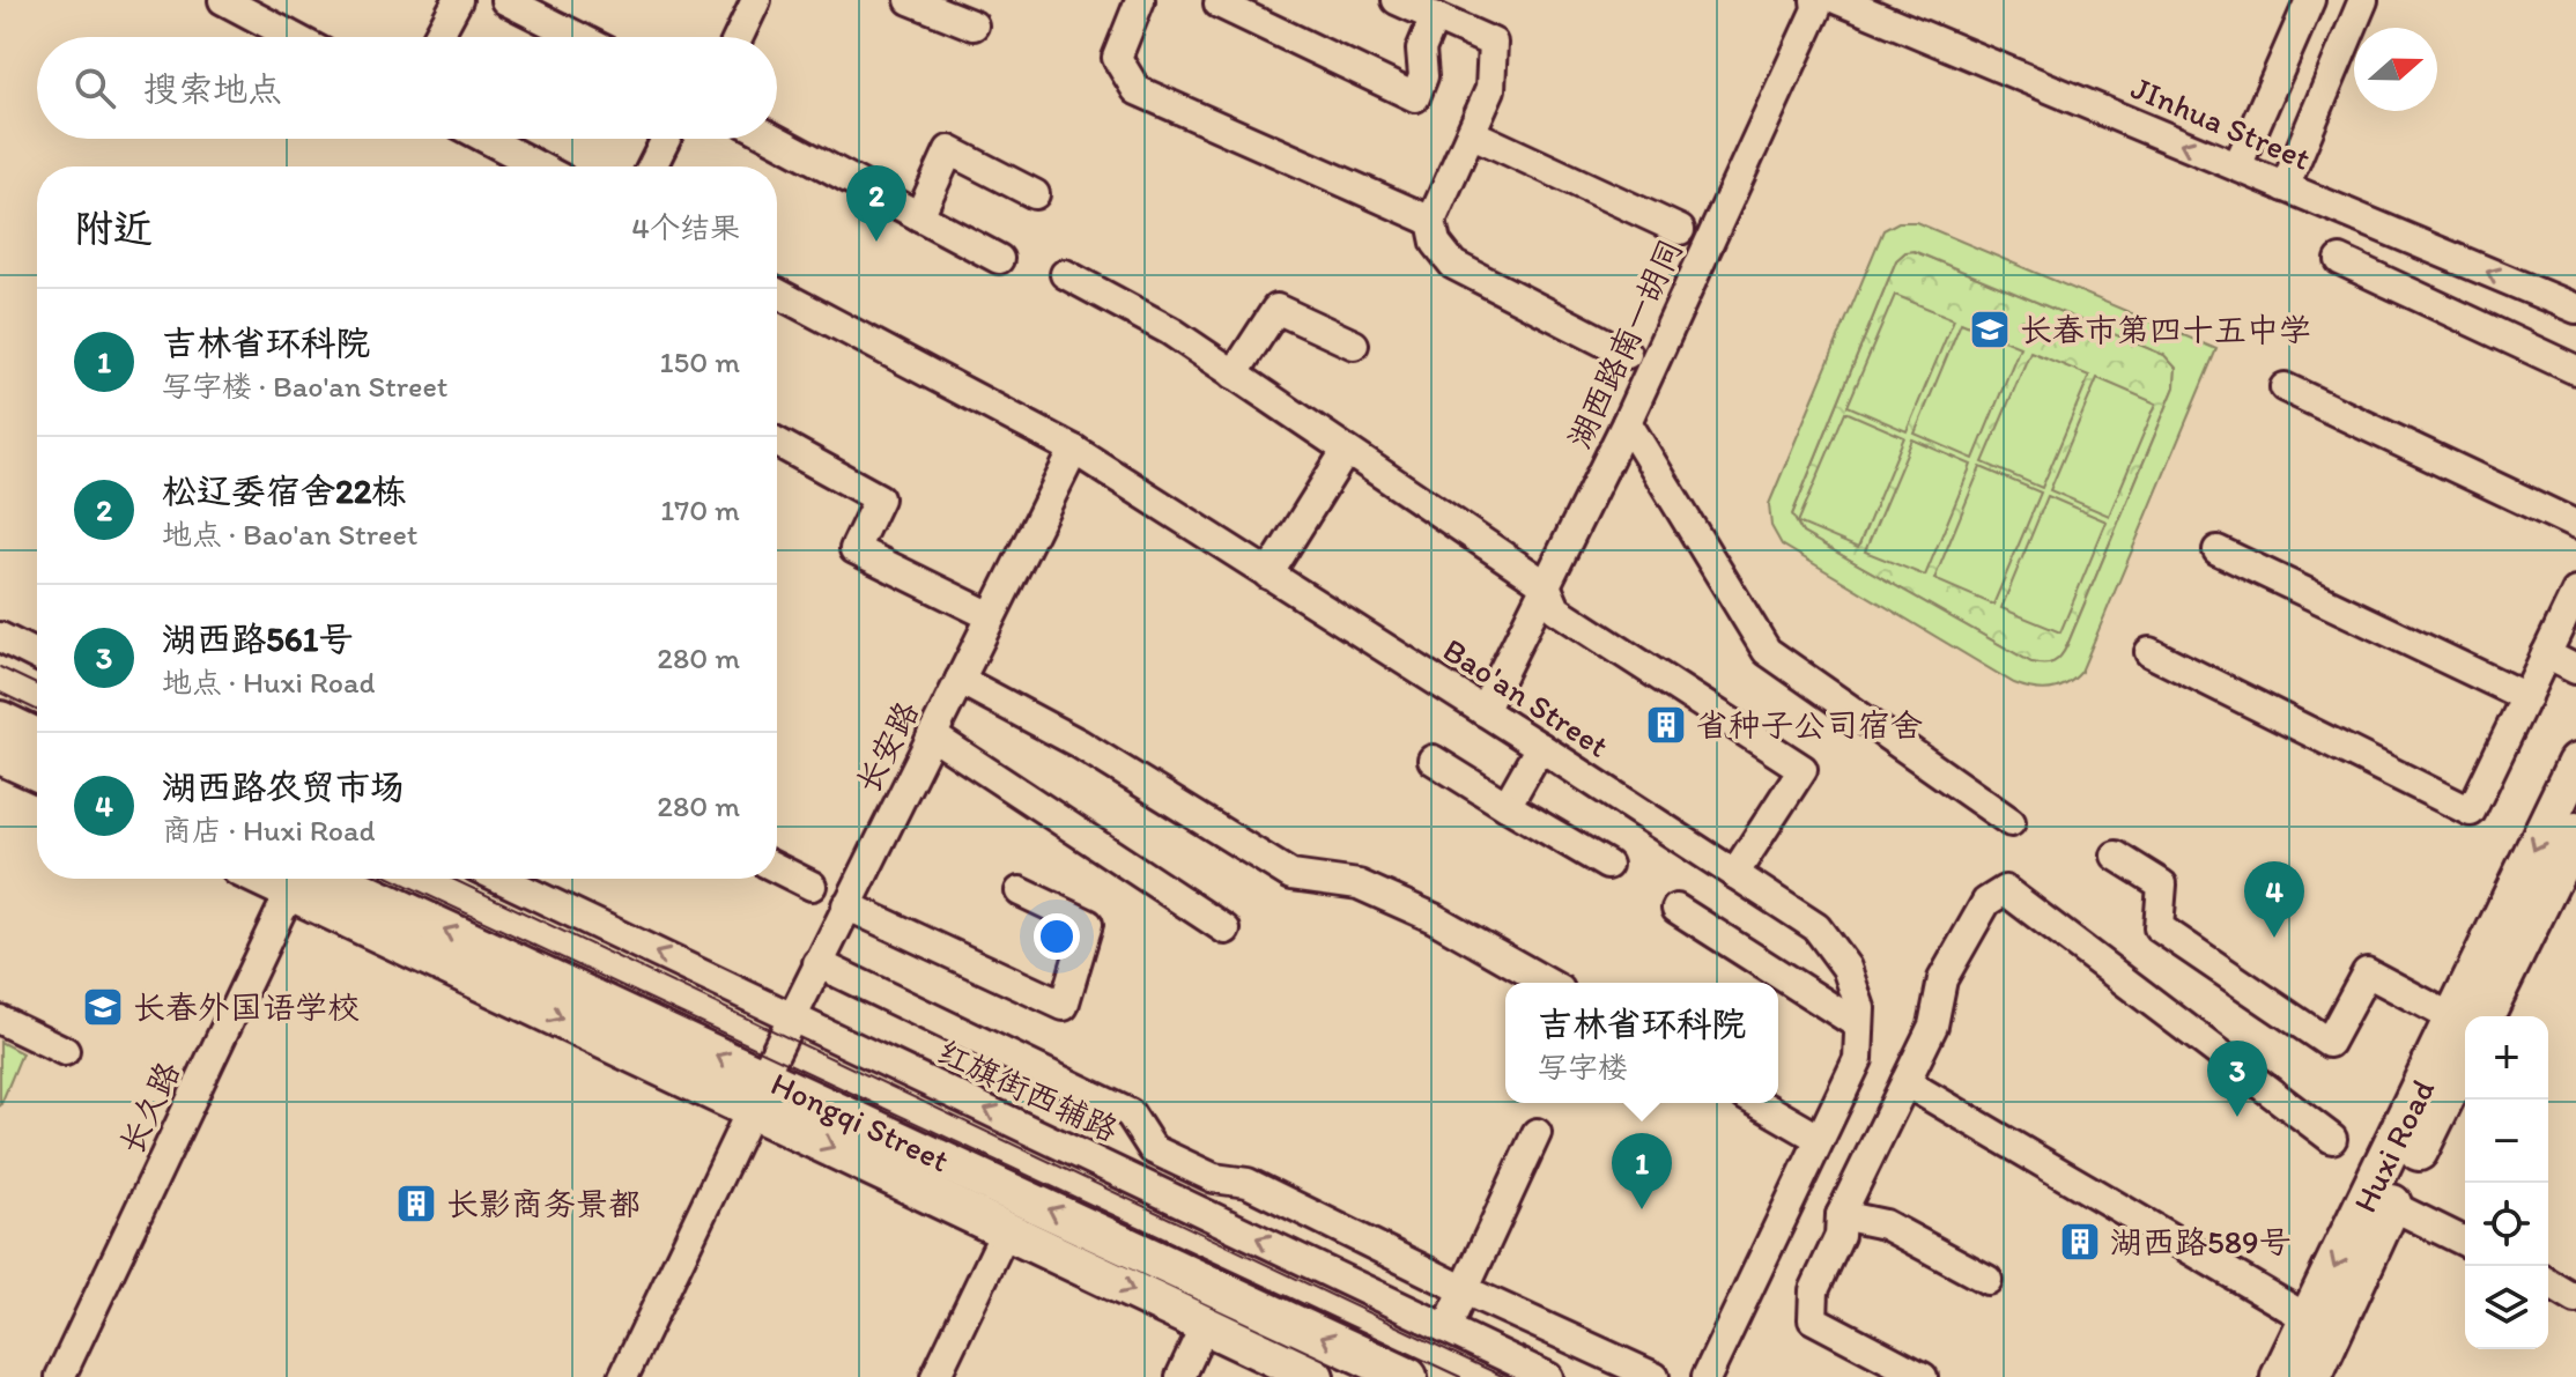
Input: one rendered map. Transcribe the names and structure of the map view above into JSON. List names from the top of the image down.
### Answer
{
  "streets": {
    "main road": ["Hongqi Street", "Huxi Road"],
    "street": [
      "JInhua Street",
      "湖西路南一胡同",
      "Bao'an Street",
      "长安路",
      "红旗街西辅路",
      "长久路"
    ]
  },
  "crossings": [
    ["湖西路南一胡同", "Bao'an Street"],
    ["Bao'an Street", "长安路"],
    ["长安路", "红旗街西辅路"],
    ["长安路", "Hongqi Street"]
  ],
  "places": {
    "school or university": ["长春市第四十五中学", "长春外国语学校"],
    "building": ["省种子公司宿舍", "长影商务景都", "湖西路589号"]
  },
  "north": "right",
  "page": {
    "search": "搜索地点",
    "pins": [
      "2",
      "4",
      "3",
      "1"
    ],
    "heading": ["附近", "4个结果"],
    "list": [
      {
        "mark": "1",
        "name": "吉林省环科院",
        "note": "写字楼 · Bao'an Street",
        "value": "150 m"
      },
      {
        "mark": "2",
        "name": "松辽委宿舍22栋",
        "note": "地点 · Bao'an Street",
        "value": "170 m"
      },
      {
        "mark": "3",
        "name": "湖西路561号",
        "note": "地点 · Huxi Road",
        "value": "280 m"
      },
      {
        "mark": "4",
        "name": "湖西路农贸市场",
        "note": "商店 · Huxi Road",
        "value": "280 m"
      }
    ],
    "popup": ["吉林省环科院", "写字楼"],
    "map_buttons": ["+", "−"]
  }
}
